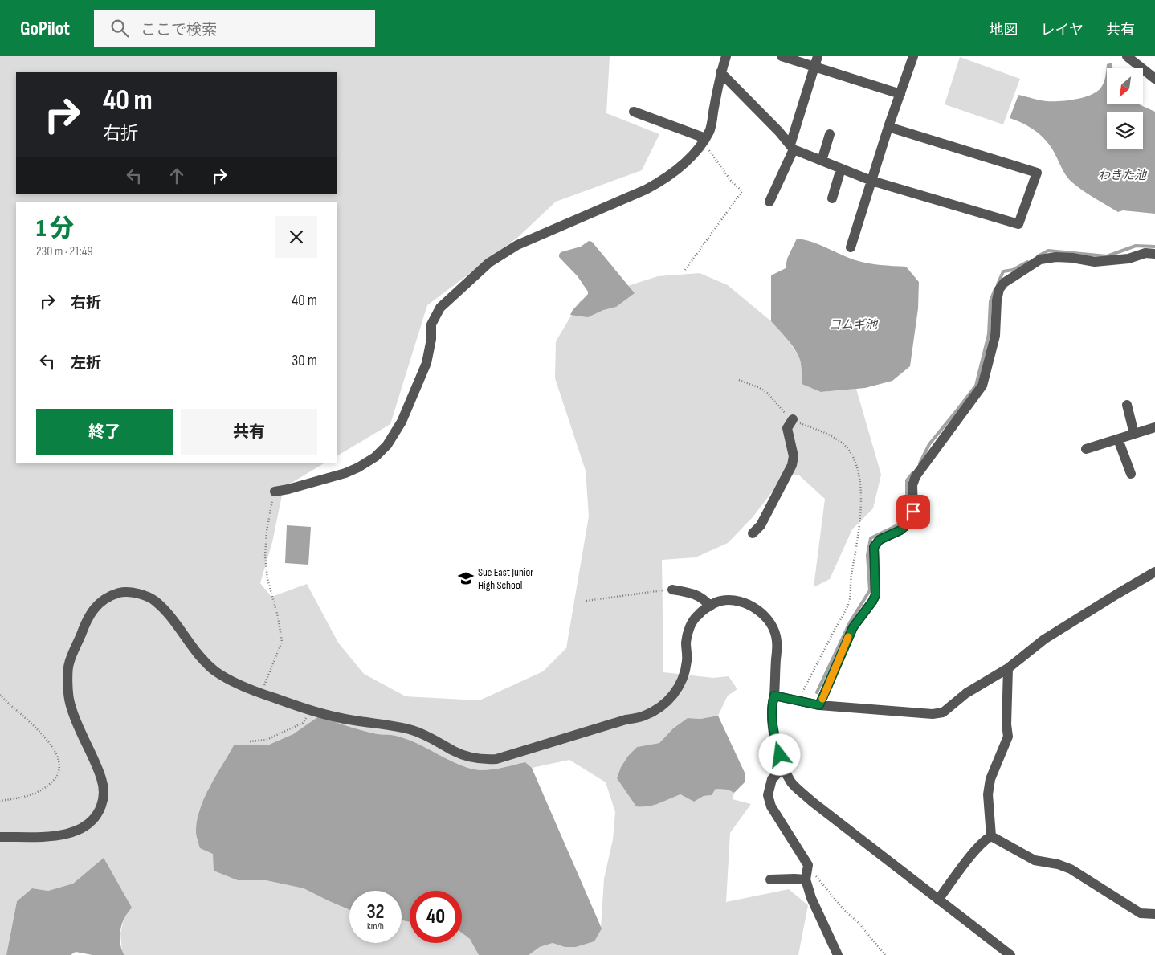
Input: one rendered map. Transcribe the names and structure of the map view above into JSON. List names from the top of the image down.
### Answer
{
  "water": ["わきた池", "ヨムギ池"],
  "places": {
    "school or university": ["Sue East Junior High School"]
  },
  "north": "bottom left",
  "page": {
    "header": "GoPilot",
    "search": "ここで検索",
    "nav": ["地図", "レイヤ", "共有"],
    "turn": ["40 m", "右折"],
    "heading": ["1 分", "230 m · 21:49"],
    "list": [
      {
        "name": "右折",
        "value": "40 m"
      },
      {
        "name": "左折",
        "value": "30 m"
      }
    ],
    "buttons": ["終了", "共有"],
    "speed": "32 km/h",
    "limit": "40"
  }
}
